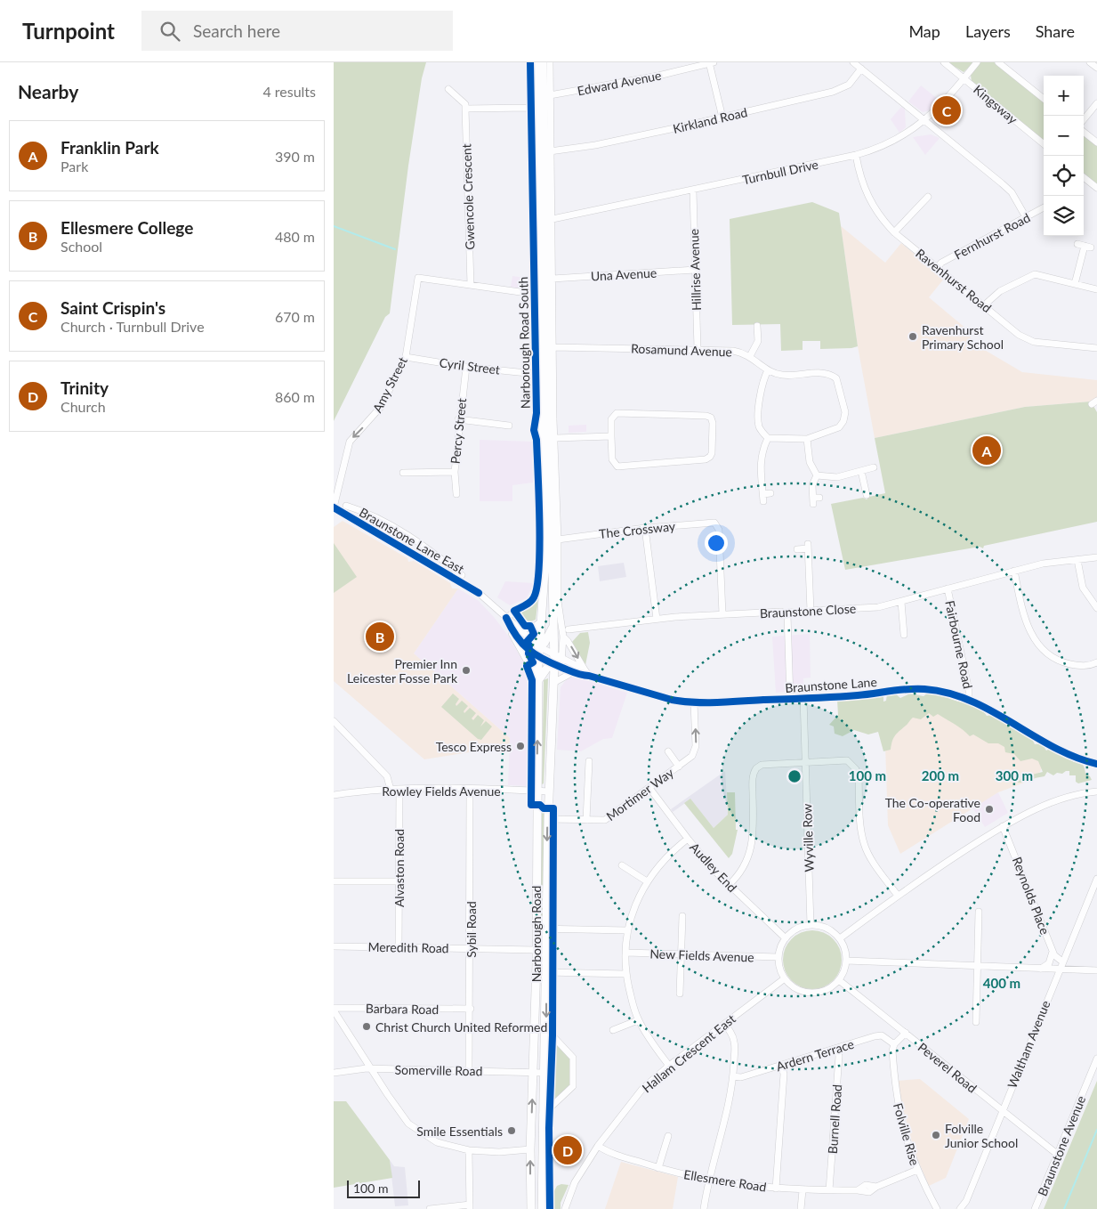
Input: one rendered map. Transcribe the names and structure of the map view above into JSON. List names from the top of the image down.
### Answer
{
  "streets": {
    "main road": ["Narborough Road South", "Narborough Road"],
    "street": [
      "Edward Avenue",
      "Kingsway",
      "Kirkland Road",
      "Turnbull Drive",
      "Gwencole Crescent",
      "Fernhurst Road",
      "Hillrise Avenue",
      "Una Avenue",
      "Ravenhurst Road",
      "Rosamund Avenue",
      "Cyril Street",
      "Amy Street",
      "Percy Street",
      "The Crossway",
      "Braunstone Lane East",
      "Braunstone Close",
      "Fairbourne Road",
      "Braunstone Lane",
      "Rowley Fields Avenue",
      "Mortimer Way",
      "Wyville Row",
      "Audley End",
      "Alvaston Road",
      "Reynolds Place",
      "Sybil Road",
      "Meredith Road",
      "New Fields Avenue",
      "Barbara Road",
      "Waltham Avenue",
      "Hallam Crescent East",
      "Ardern Terrace",
      "Peverel Road",
      "Somerville Road",
      "Burnell Road",
      "Folville Rise",
      "Braunstone Avenue",
      "Ellesmere Road"
    ]
  },
  "crossings": [
    ["Edward Avenue", "Narborough Road South"],
    ["Kingsway", "Turnbull Drive"],
    ["Kirkland Road", "Narborough Road South"],
    ["Turnbull Drive", "Hillrise Avenue"],
    ["Turnbull Drive", "Ravenhurst Road"],
    ["Turnbull Drive", "Narborough Road South"],
    ["Gwencole Crescent", "Amy Street"],
    ["Fernhurst Road", "Ravenhurst Road"],
    ["Hillrise Avenue", "Una Avenue"],
    ["Hillrise Avenue", "Rosamund Avenue"],
    ["Una Avenue", "Narborough Road South"],
    ["Narborough Road South", "Rosamund Avenue"],
    ["Narborough Road South", "Cyril Street"],
    ["Narborough Road South", "The Crossway"],
    ["Narborough Road South", "Braunstone Lane East"],
    ["Narborough Road South", "Braunstone Lane"],
    ["Narborough Road South", "Narborough Road"],
    ["Cyril Street", "Amy Street"],
    ["Cyril Street", "Percy Street"],
    ["Amy Street", "Braunstone Lane East"],
    ["The Crossway", "Braunstone Close"],
    ["Braunstone Lane East", "Braunstone Lane"],
    ["Braunstone Lane East", "Narborough Road"],
    ["Braunstone Close", "Fairbourne Road"],
    ["Fairbourne Road", "Braunstone Lane"],
    ["Braunstone Lane", "Mortimer Way"],
    ["Braunstone Lane", "Wyville Row"],
    ["Braunstone Lane", "Narborough Road"],
    ["Rowley Fields Avenue", "Alvaston Road"],
    ["Rowley Fields Avenue", "Sybil Road"],
    ["Rowley Fields Avenue", "Narborough Road"],
    ["Mortimer Way", "Audley End"],
    ["Mortimer Way", "Narborough Road"],
    ["Wyville Row", "Audley End"],
    ["Wyville Row", "New Fields Avenue"],
    ["Wyville Row", "Hallam Crescent East"],
    ["Wyville Row", "Peverel Road"],
    ["Audley End", "New Fields Avenue"],
    ["Audley End", "Hallam Crescent East"],
    ["Audley End", "Peverel Road"],
    ["Alvaston Road", "Meredith Road"],
    ["Reynolds Place", "Waltham Avenue"],
    ["Sybil Road", "Meredith Road"],
    ["Sybil Road", "Barbara Road"],
    ["Sybil Road", "Somerville Road"],
    ["Narborough Road", "Meredith Road"],
    ["Narborough Road", "Somerville Road"],
    ["New Fields Avenue", "Hallam Crescent East"],
    ["New Fields Avenue", "Peverel Road"],
    ["Waltham Avenue", "Peverel Road"],
    ["Hallam Crescent East", "Peverel Road"],
    ["Hallam Crescent East", "Ellesmere Road"],
    ["Ardern Terrace", "Burnell Road"],
    ["Ardern Terrace", "Folville Rise"],
    ["Peverel Road", "Braunstone Avenue"],
    ["Burnell Road", "Ellesmere Road"],
    ["Folville Rise", "Ellesmere Road"]
  ],
  "one_way": ["Amy Street"],
  "places": [
    "Ravenhurst Primary School",
    "Premier Inn Leicester Fosse Park",
    "Tesco Express",
    "The Co-operative Food",
    "Christ Church United Reformed",
    "Smile Essentials",
    "Folville Junior School"
  ],
  "scale_bar": "100 m",
  "page": {
    "header": "Turnpoint",
    "search": "Search here",
    "nav": ["Map", "Layers", "Share"],
    "heading": ["Nearby", "4 results"],
    "map_buttons": ["+", "−"],
    "pins": [
      "C",
      "A",
      "B",
      "D"
    ],
    "list": [
      {
        "mark": "A",
        "name": "Franklin Park",
        "note": "Park",
        "value": "390 m"
      },
      {
        "mark": "B",
        "name": "Ellesmere College",
        "note": "School",
        "value": "480 m"
      },
      {
        "mark": "C",
        "name": "Saint Crispin's",
        "note": "Church · Turnbull Drive",
        "value": "670 m"
      },
      {
        "mark": "D",
        "name": "Trinity",
        "note": "Church",
        "value": "860 m"
      }
    ],
    "scale": "100 m"
  },
  "rings": [
    "100 m",
    "200 m",
    "300 m",
    "400 m"
  ]
}
